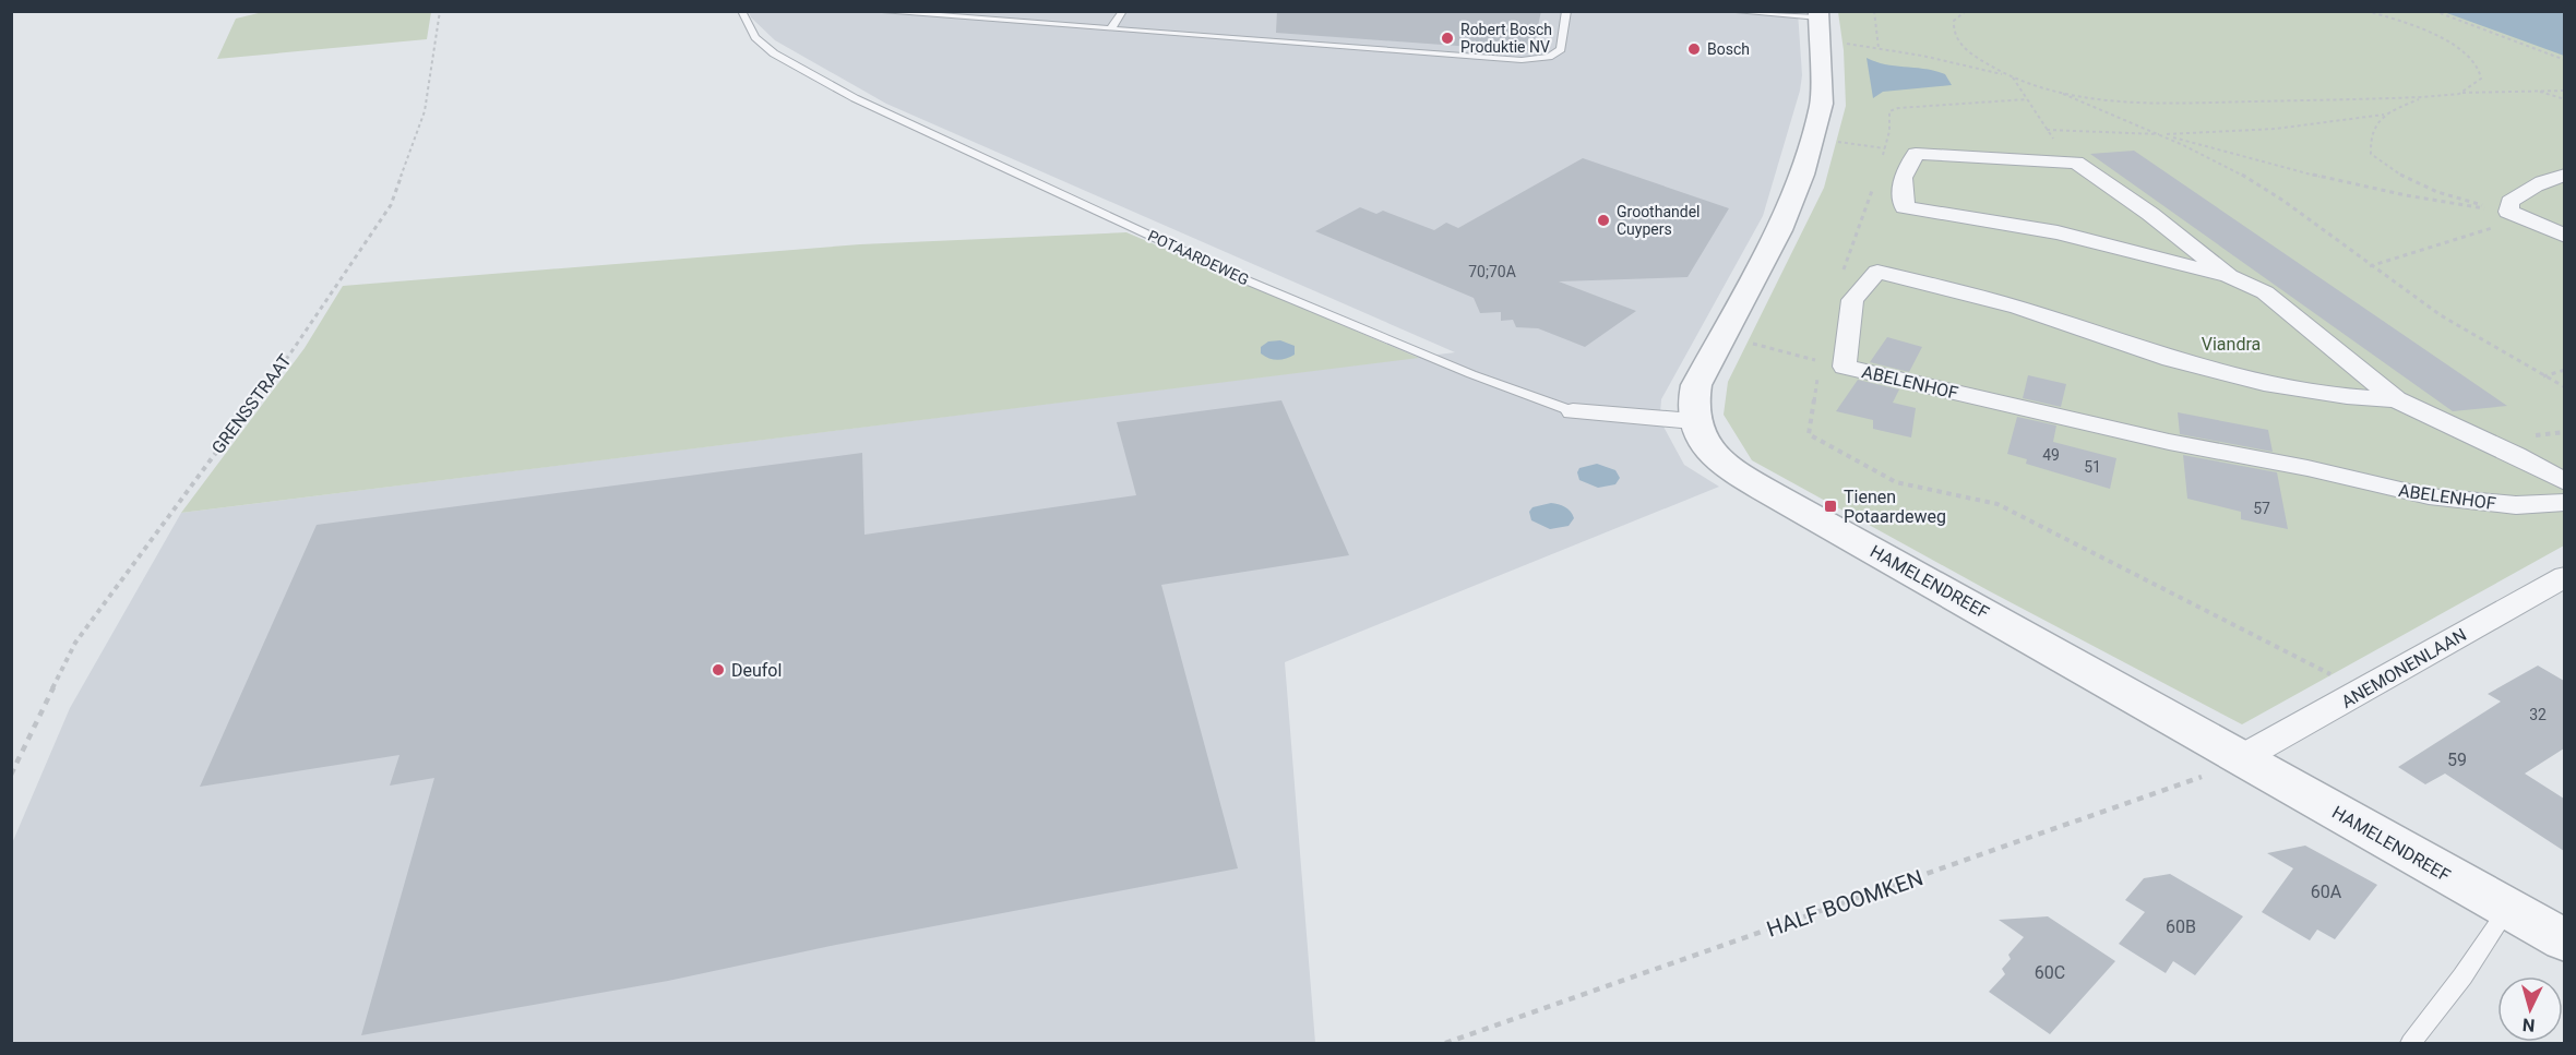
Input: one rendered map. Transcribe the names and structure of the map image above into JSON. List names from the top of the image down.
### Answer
{
  "streets": {
    "street": [
      "POTAARDEWEG",
      "ABELENHOF",
      "HAMELENDREEF",
      "ANEMONENLAAN"
    ],
    "path": ["GRENSSTRAAT", "HALF BOOMKEN"]
  },
  "crossings": [
    ["POTAARDEWEG", "HAMELENDREEF"],
    ["HAMELENDREEF", "ANEMONENLAAN"],
    ["HAMELENDREEF", "HALF BOOMKEN"],
    ["ANEMONENLAAN", "HALF BOOMKEN"]
  ],
  "parks": ["Viandra"],
  "places": {
    "other": [
      "Robert Bosch Produktie NV",
      "Bosch",
      "Groothandel Cuypers",
      "Deufol"
    ],
    "transit": ["Tienen Potaardeweg"]
  },
  "house_numbers": [
    "70;70A",
    "49",
    "51",
    "57",
    "32",
    "59",
    "60A",
    "60B",
    "60C"
  ],
  "north": "bottom"
}
